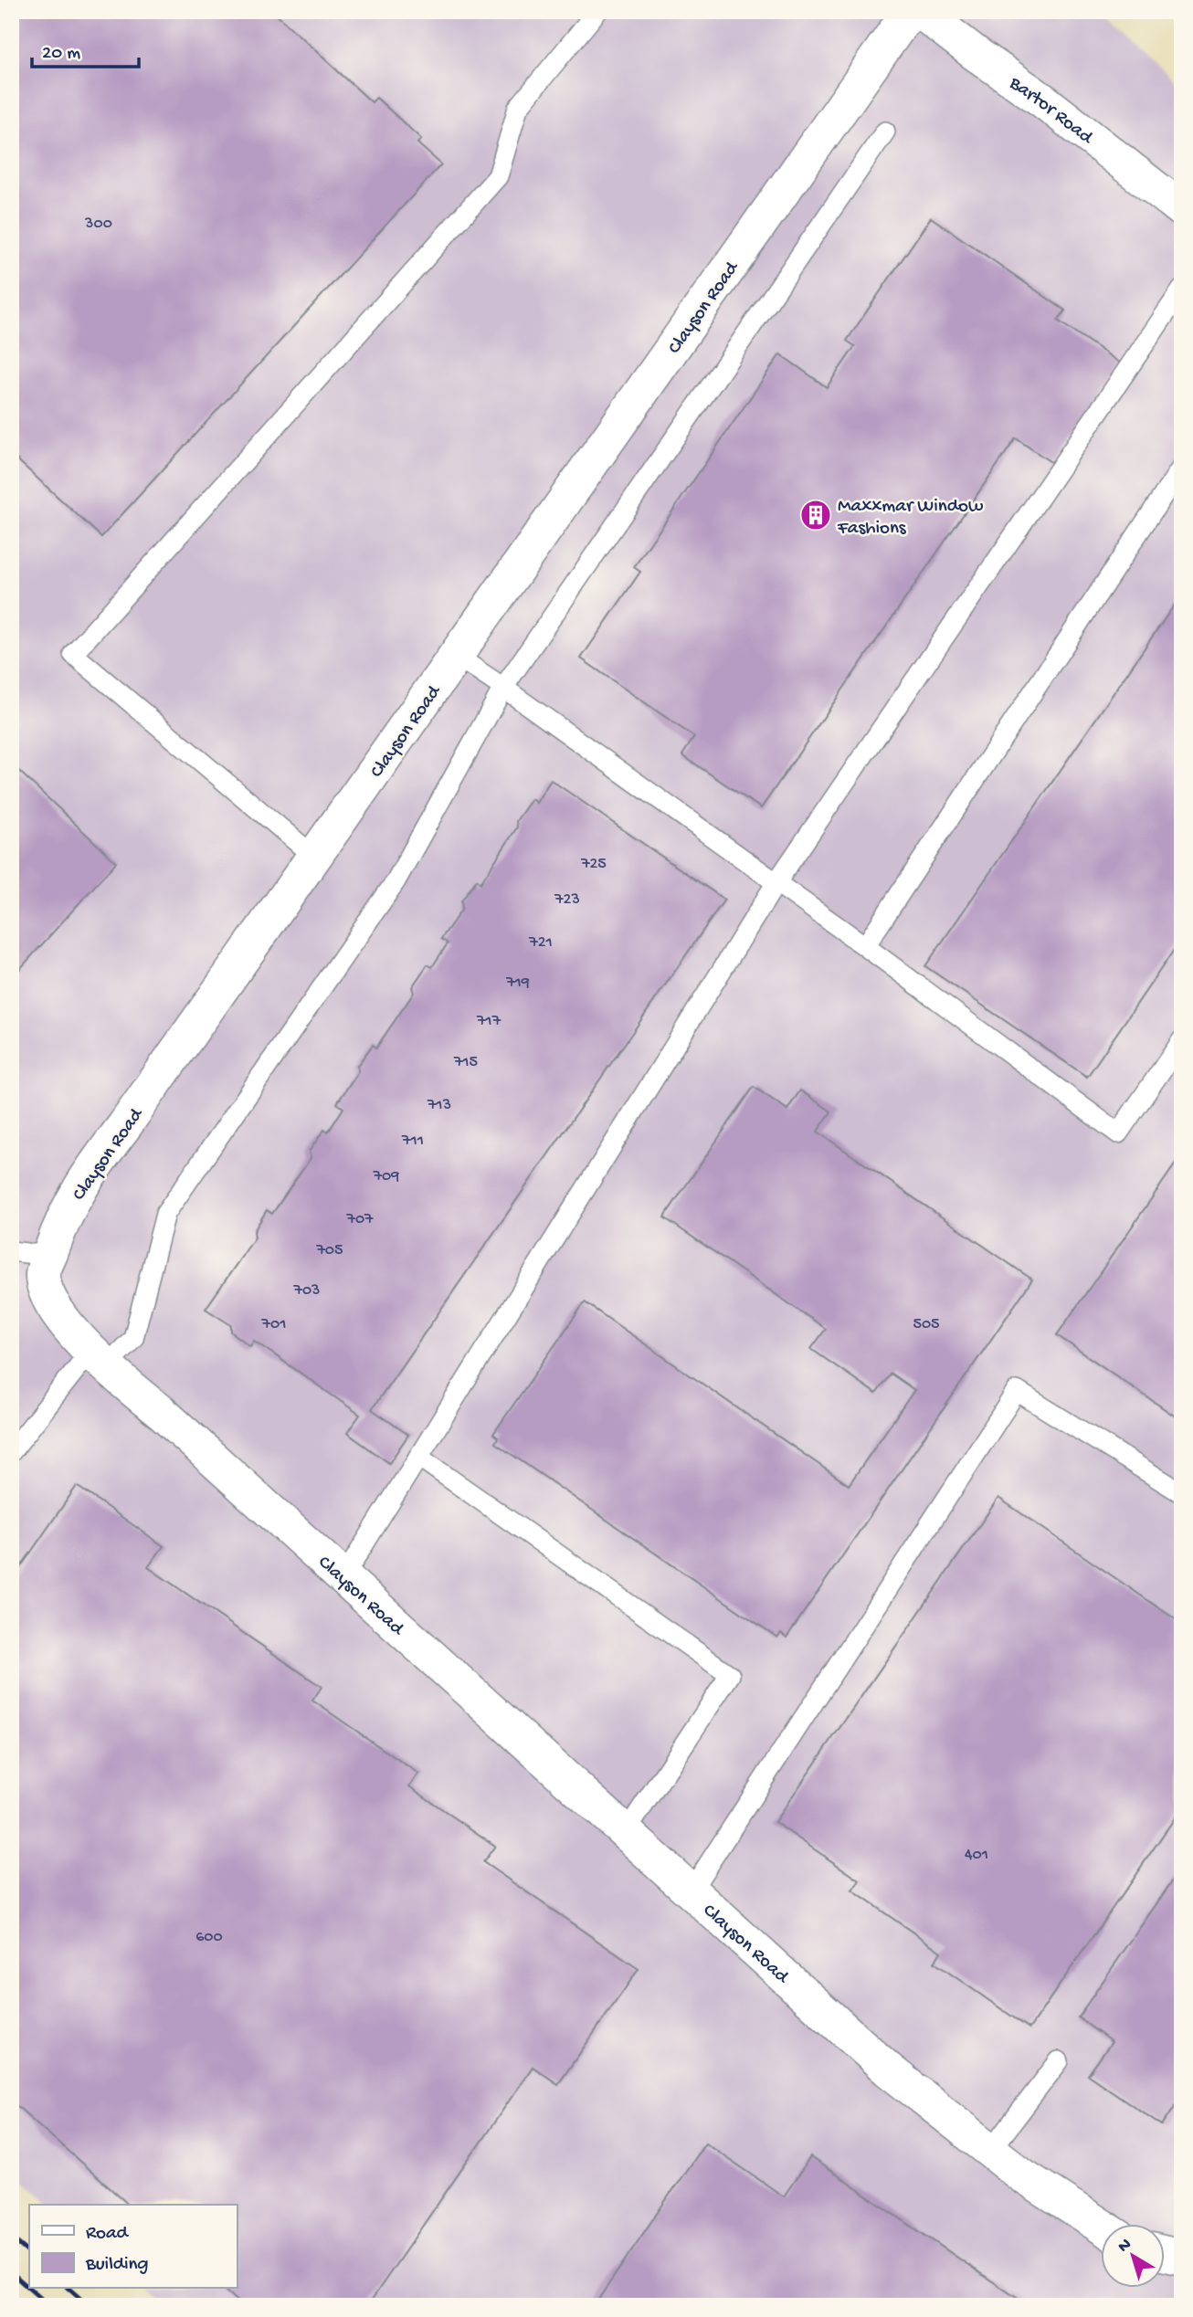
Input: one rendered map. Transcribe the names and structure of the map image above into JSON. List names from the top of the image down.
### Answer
{
  "streets": {
    "street": ["Bartor Road", "Clayson Road"]
  },
  "places": {
    "building": ["Maxxmar Window Fashions"]
  },
  "house_numbers": [
    "300",
    "725",
    "723",
    "721",
    "719",
    "717",
    "715",
    "713",
    "711",
    "709",
    "707",
    "705",
    "703",
    "701",
    "505",
    "401",
    "600"
  ],
  "legend": ["Road", "Building"],
  "scale_bar": "20 m",
  "north": "top left"
}
